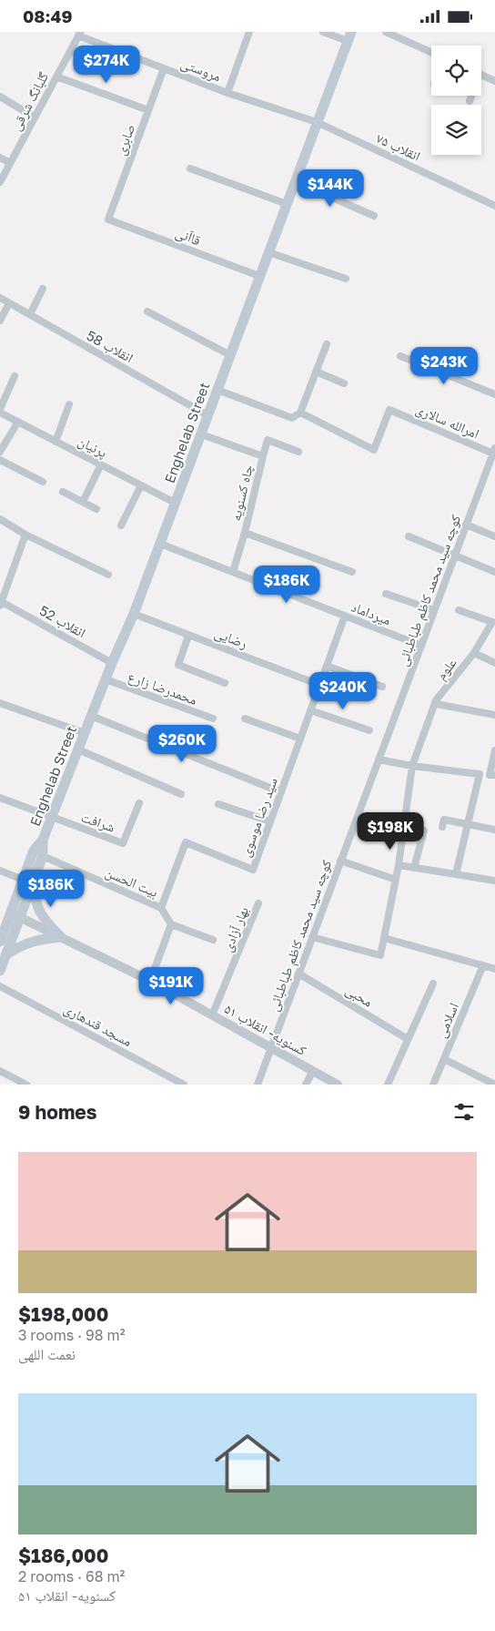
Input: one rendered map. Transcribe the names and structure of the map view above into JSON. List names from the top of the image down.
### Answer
{
  "streets": {
    "main road": ["Enghelab Street"],
    "street": [
      "مروستی",
      "گلبانگ شرقی",
      "صابری",
      "انقلاب ۷۵",
      "قاآنی",
      "انقلاب 58",
      "امرالله سالاری",
      "پرنیان",
      "چاه کسنویه",
      "کوچه سید محمد کاظم طباطبائی",
      "میرداماد",
      "انقلاب 52",
      "رضایی",
      "علوم",
      "محمدرضا زارع",
      "سید رضا موسوی",
      "شرافت",
      "بیت الحسن",
      "بهار آزادی",
      "محبی",
      "اسلامی",
      "مسجد قندهاری",
      "کسنویه- انقلاب ۵۱"
    ]
  },
  "crossings": [
    ["مروستی", "گلبانگ شرقی"],
    ["مروستی", "صابری"],
    ["مروستی", "انقلاب ۷۵"],
    ["مروستی", "Enghelab Street"],
    ["صابری", "قاآنی"],
    ["انقلاب ۷۵", "Enghelab Street"],
    ["قاآنی", "Enghelab Street"],
    ["انقلاب 58", "Enghelab Street"],
    ["امرالله سالاری", "Enghelab Street"],
    ["امرالله سالاری", "کوچه سید محمد کاظم طباطبائی"],
    ["Enghelab Street", "پرنیان"],
    ["Enghelab Street", "چاه کسنویه"],
    ["Enghelab Street", "میرداماد"],
    ["Enghelab Street", "انقلاب 52"],
    ["Enghelab Street", "رضایی"],
    ["Enghelab Street", "محمدرضا زارع"],
    ["Enghelab Street", "شرافت"],
    ["Enghelab Street", "بیت الحسن"],
    ["Enghelab Street", "کسنویه- انقلاب ۵۱"],
    ["چاه کسنویه", "میرداماد"],
    ["کوچه سید محمد کاظم طباطبائی", "میرداماد"],
    ["کوچه سید محمد کاظم طباطبائی", "علوم"],
    ["کوچه سید محمد کاظم طباطبائی", "محبی"],
    ["کوچه سید محمد کاظم طباطبائی", "کسنویه- انقلاب ۵۱"],
    ["میرداماد", "سید رضا موسوی"],
    ["رضایی", "سید رضا موسوی"],
    ["سید رضا موسوی", "بیت الحسن"],
    ["بهار آزادی", "کسنویه- انقلاب ۵۱"]
  ],
  "page": {
    "status": "08:49",
    "price": [
      "$274K",
      "$144K",
      "$243K",
      "$186K",
      "$240K",
      "$260K",
      "$198K",
      "$186K",
      "$191K"
    ],
    "heading": "9 homes",
    "list": [
      {
        "name": "$198,000",
        "note": "3 rooms · 98 m² · نعمت اللهی"
      },
      {
        "name": "$186,000",
        "note": "2 rooms · 68 m² · کسنویه- انقلاب ۵۱"
      }
    ]
  }
}
